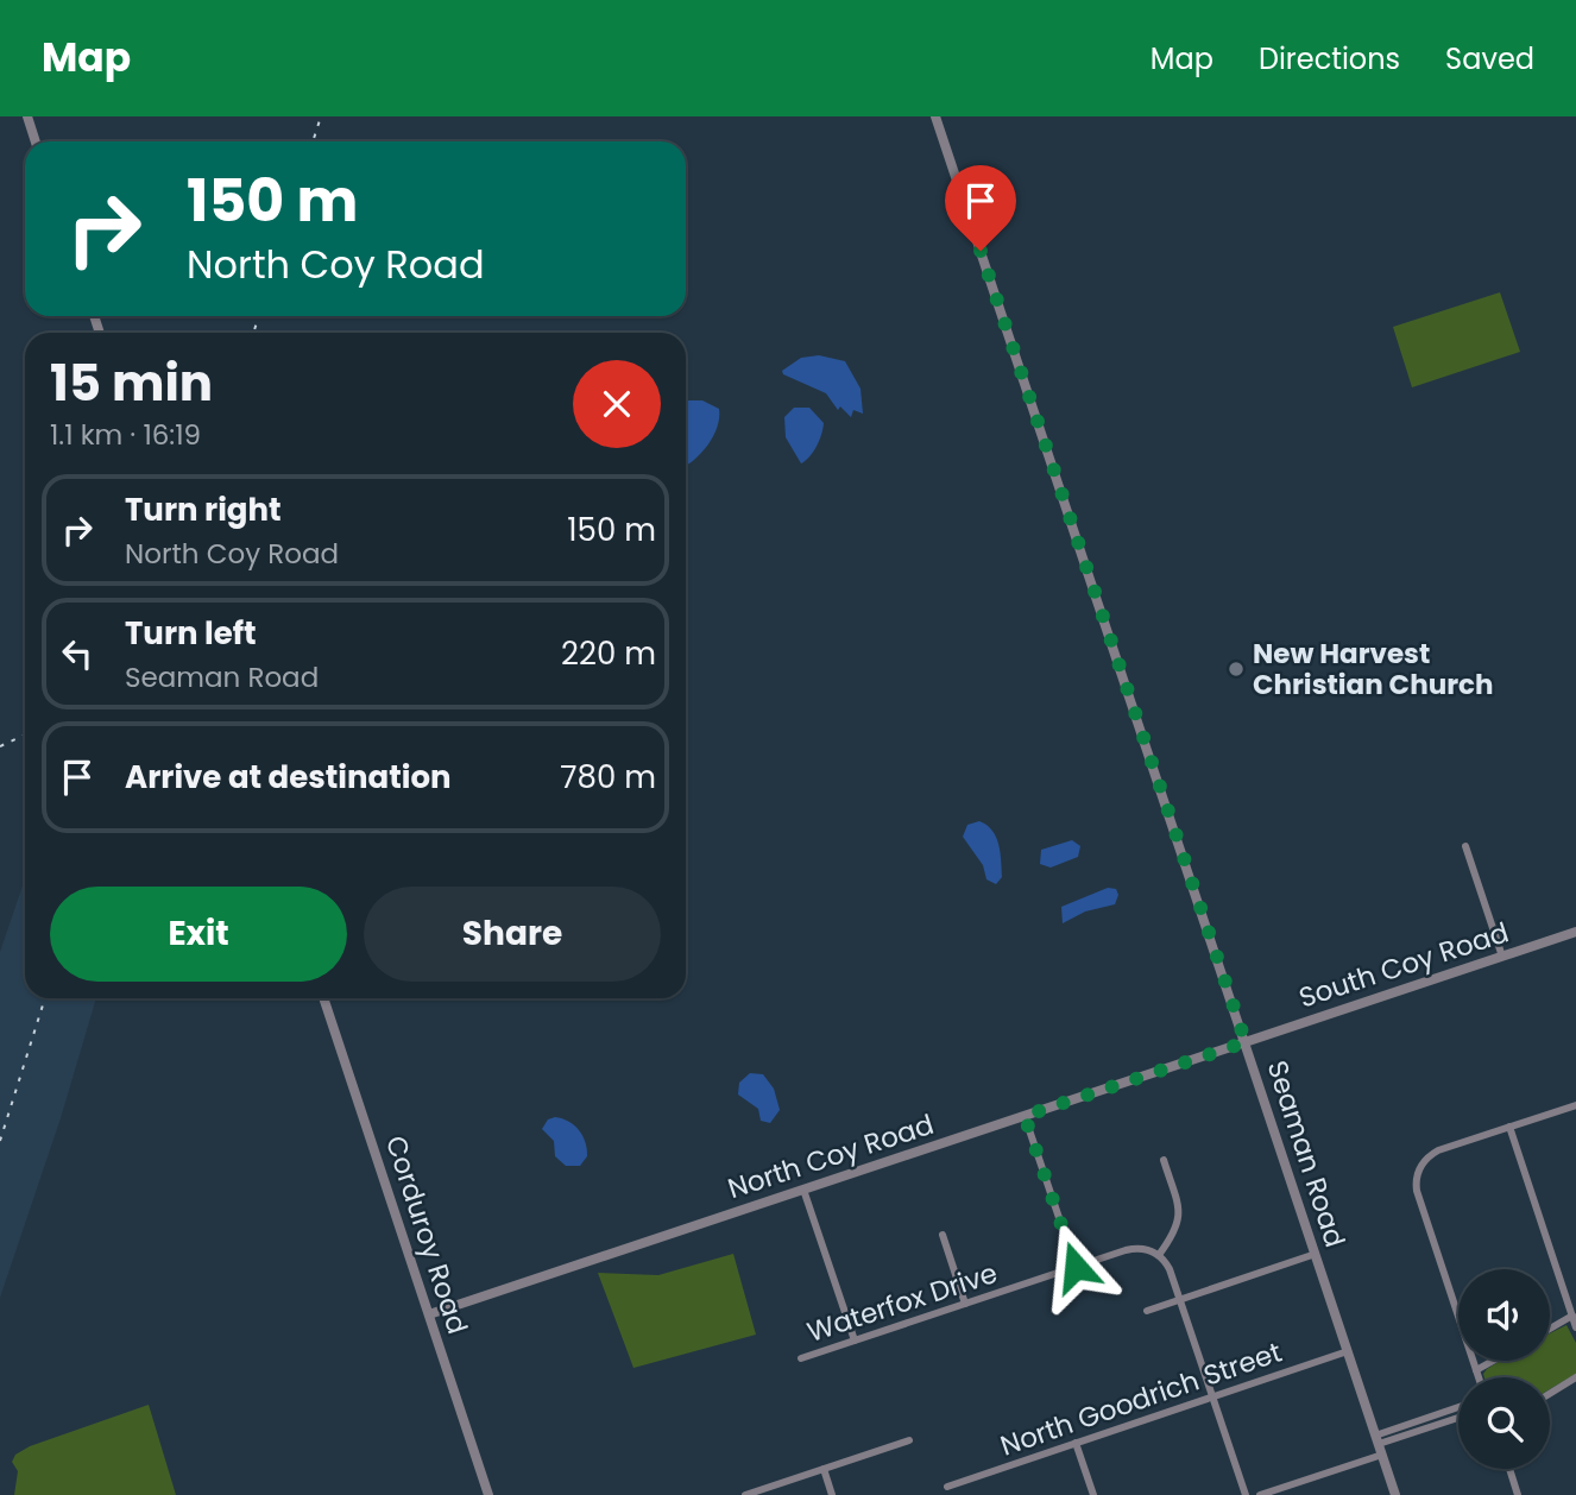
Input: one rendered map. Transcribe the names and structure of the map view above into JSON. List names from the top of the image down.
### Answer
{
  "streets": {
    "street": [
      "South Coy Road",
      "Seaman Road",
      "North Coy Road",
      "Corduroy Road",
      "Waterfox Drive",
      "North Goodrich Street"
    ]
  },
  "crossings": [
    ["South Coy Road", "Seaman Road"],
    ["South Coy Road", "North Coy Road"],
    ["Seaman Road", "North Coy Road"],
    ["Seaman Road", "North Goodrich Street"],
    ["North Coy Road", "Corduroy Road"]
  ],
  "places": ["New Harvest Christian Church"],
  "page": {
    "header": "Map",
    "nav": ["Map", "Directions", "Saved"],
    "turn": ["150 m", "North Coy Road"],
    "heading": ["15 min", "1.1 km · 16:19"],
    "list": [
      {
        "name": "Turn right",
        "note": "North Coy Road",
        "value": "150 m"
      },
      {
        "name": "Turn left",
        "note": "Seaman Road",
        "value": "220 m"
      },
      {
        "name": "Arrive at destination",
        "value": "780 m"
      }
    ],
    "buttons": ["Exit", "Share"]
  }
}
